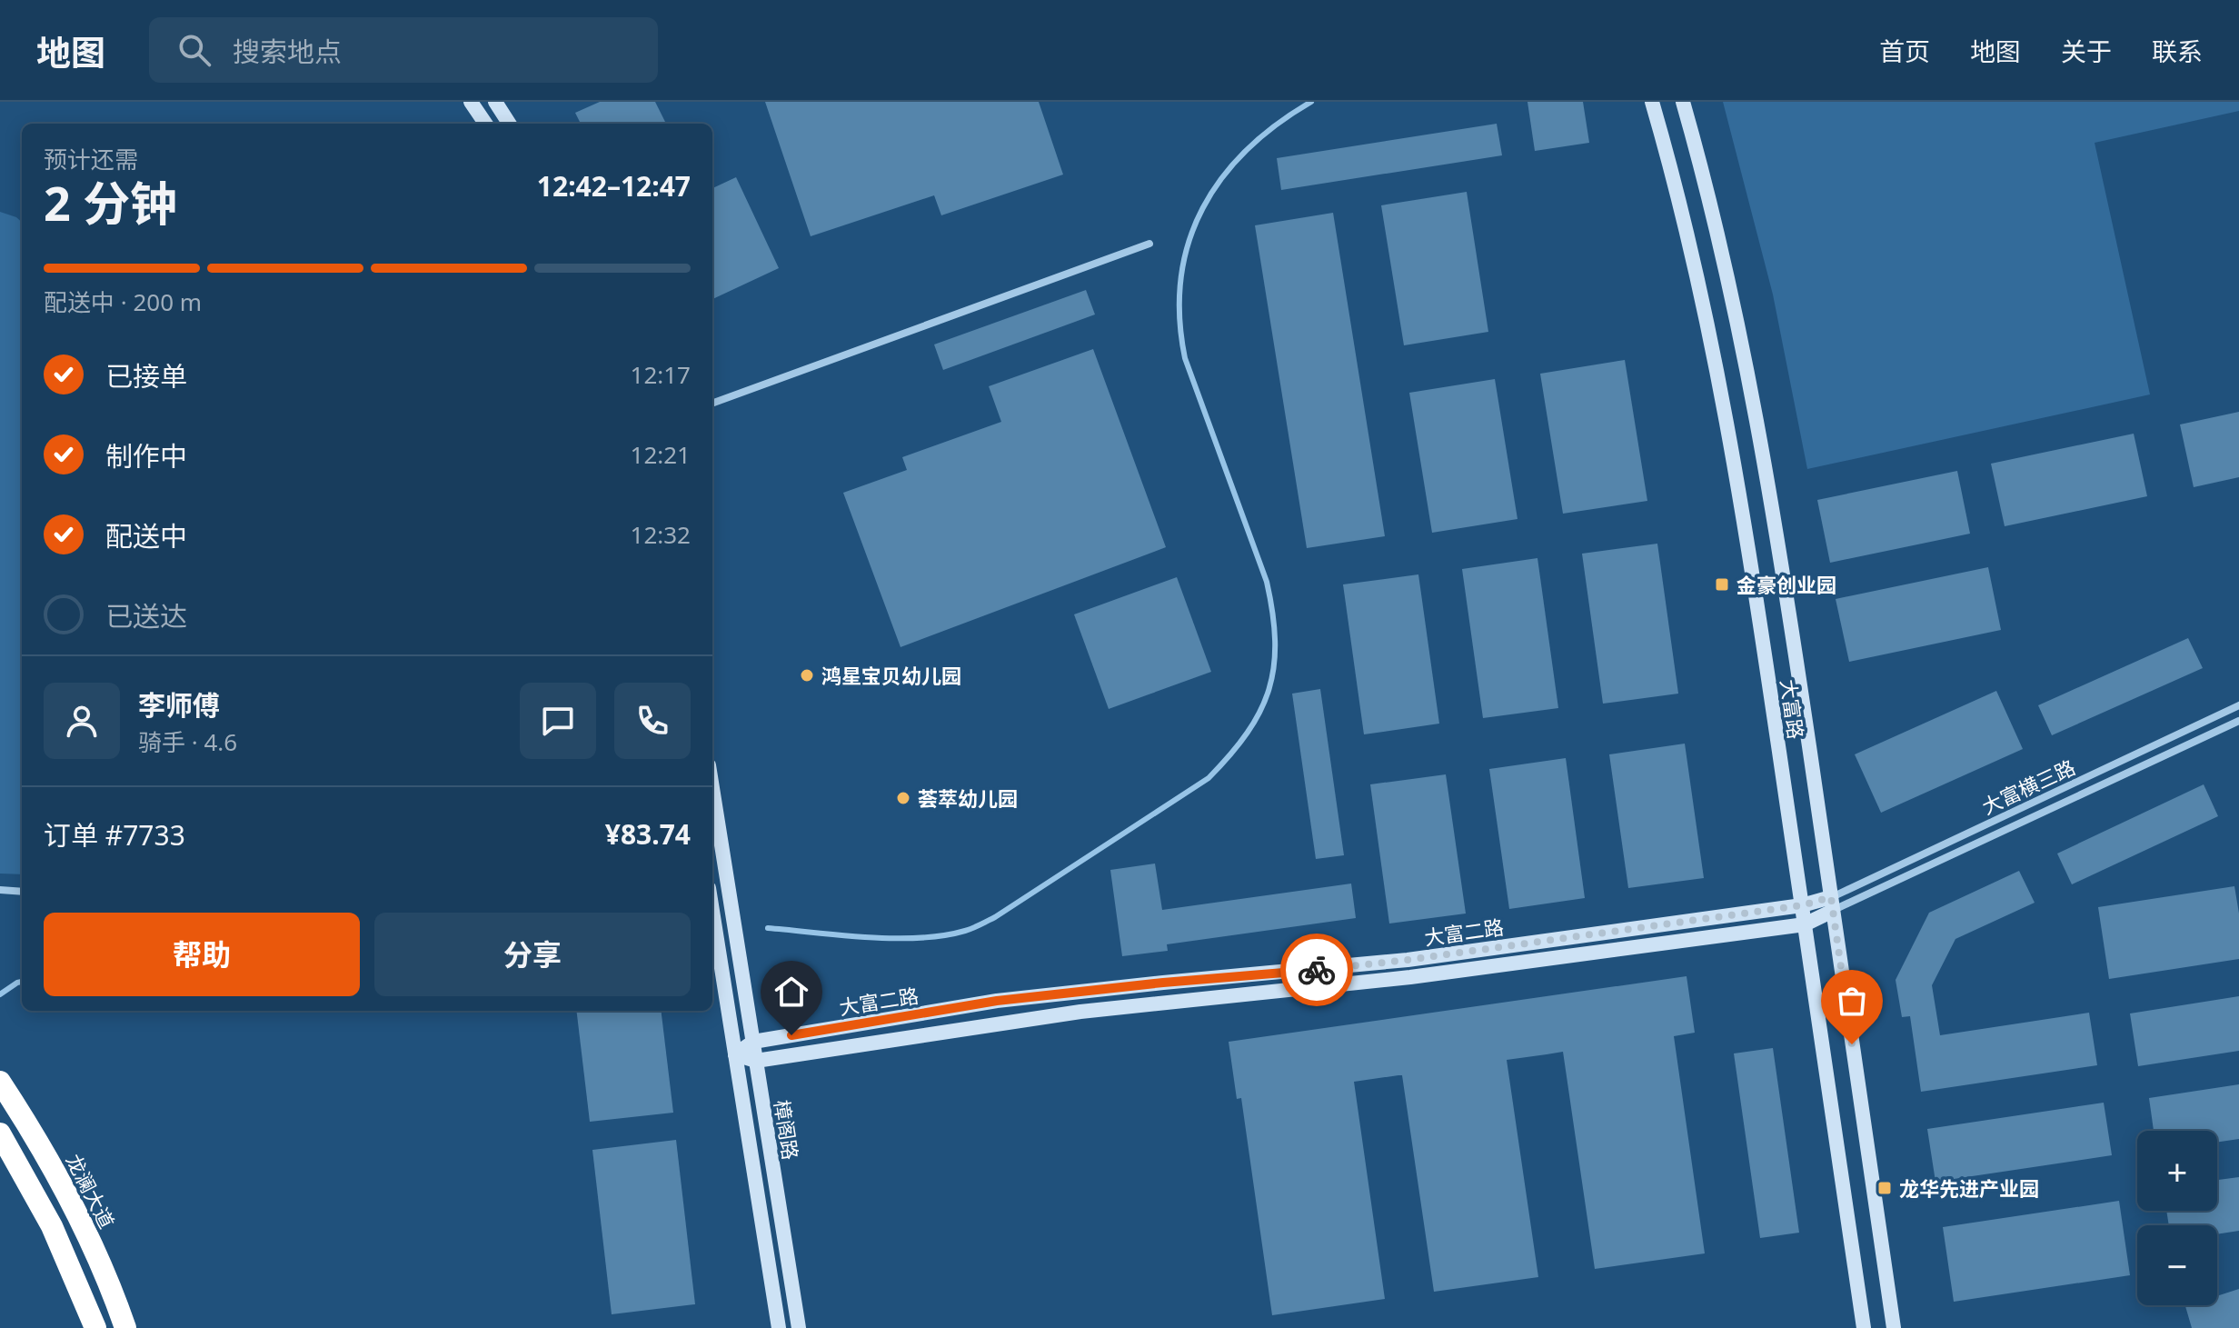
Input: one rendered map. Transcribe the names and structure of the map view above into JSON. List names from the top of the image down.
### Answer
{
  "streets": {
    "highway": ["龙澜大道"],
    "street": [
      "大富路",
      "大富横三路",
      "大富二路",
      "樟阁路"
    ]
  },
  "crossings": [
    ["大富路", "大富横三路"],
    ["大富路", "大富二路"],
    ["大富横三路", "大富二路"],
    ["大富二路", "樟阁路"]
  ],
  "places": {
    "transit": ["金豪创业园", "龙华先进产业园"],
    "other": ["鸿星宝贝幼儿园", "荟萃幼儿园"]
  },
  "page": {
    "header": "地图",
    "search": "搜索地点",
    "nav": [
      "首页",
      "地图",
      "关于",
      "联系"
    ],
    "heading": ["2 分钟", "预计还需", "12:42–12:47"],
    "panel": [
      "李师傅",
      "骑手 · 4.6",
      "订单 #7733",
      "¥83.74"
    ],
    "bar": "配送中 · 200 m",
    "list": [
      ["已接单", "12:17"],
      ["制作中", "12:21"],
      ["配送中", "12:32"],
      "已送达"
    ],
    "buttons": ["帮助", "分享"],
    "map_buttons": ["+", "−"]
  }
}
